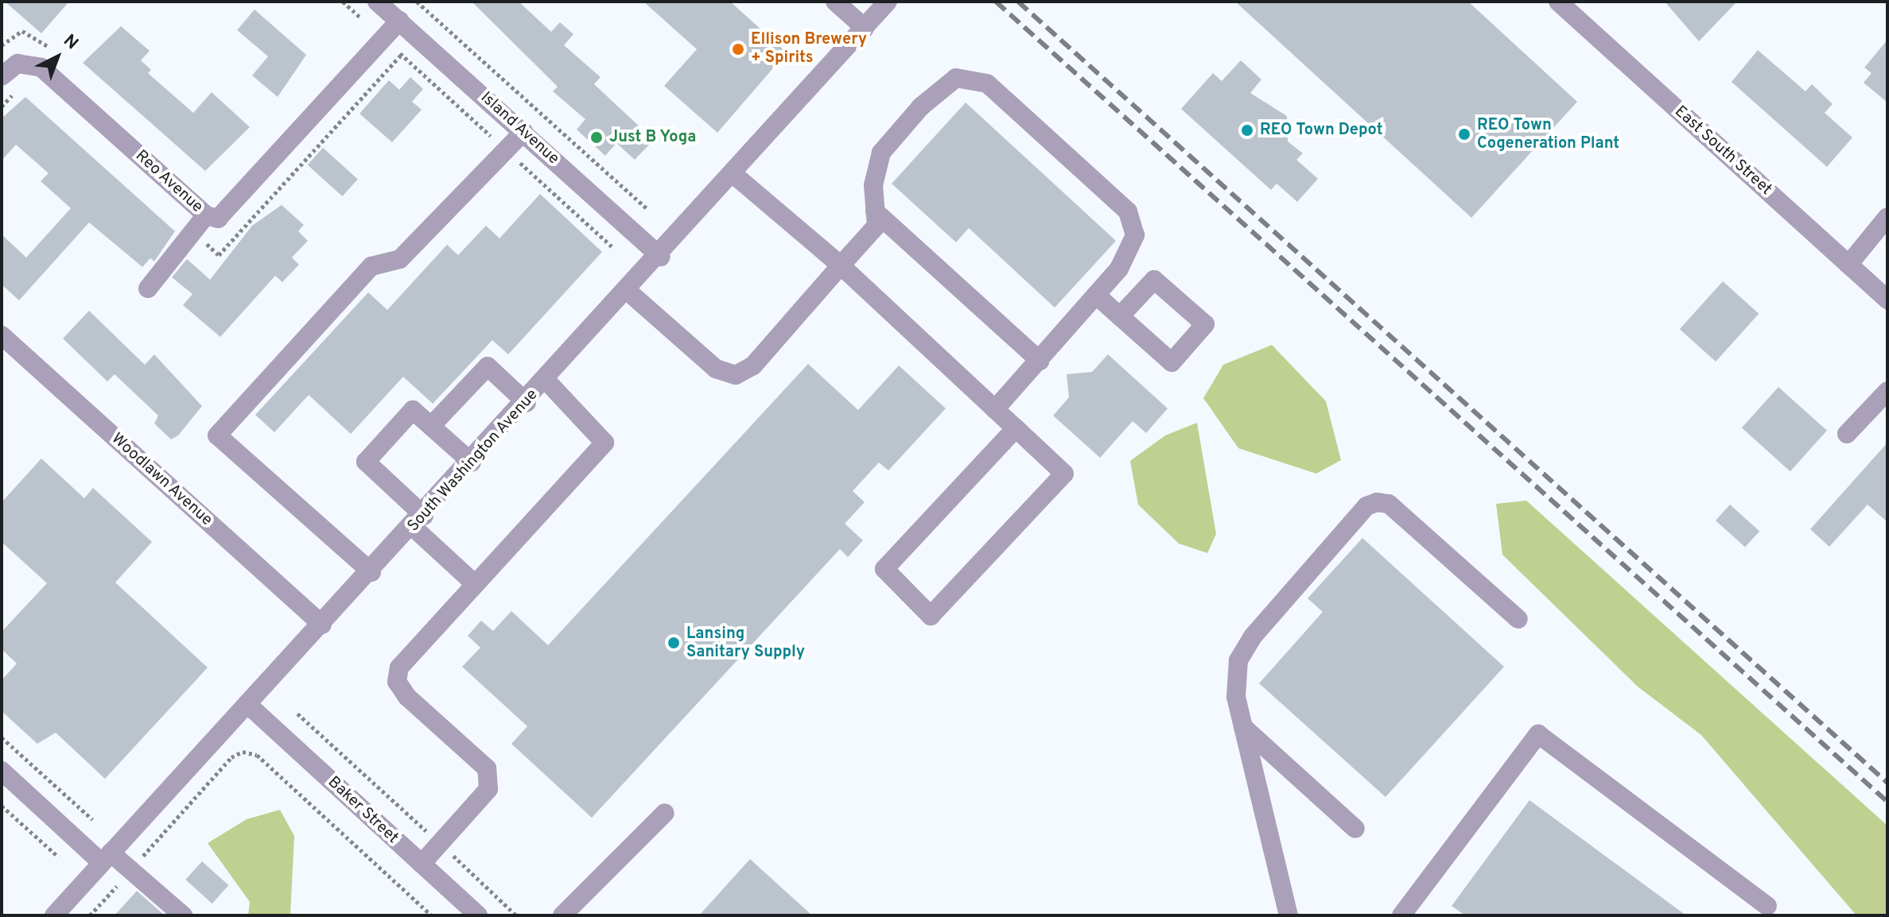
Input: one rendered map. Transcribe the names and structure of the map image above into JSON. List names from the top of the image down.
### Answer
{
  "streets": {
    "street": [
      "Island Avenue",
      "East South Street",
      "Reo Avenue",
      "South Washington Avenue",
      "Woodlawn Avenue",
      "Baker Street"
    ]
  },
  "crossings": [
    ["Island Avenue", "Reo Avenue"],
    ["Island Avenue", "South Washington Avenue"],
    ["South Washington Avenue", "Woodlawn Avenue"],
    ["South Washington Avenue", "Baker Street"]
  ],
  "places": [
    "Ellison Brewery + Spirits",
    "REO Town Depot",
    "REO Town Cogeneration Plant",
    "Just B Yoga",
    "Lansing Sanitary Supply"
  ],
  "north": "top right"
}
